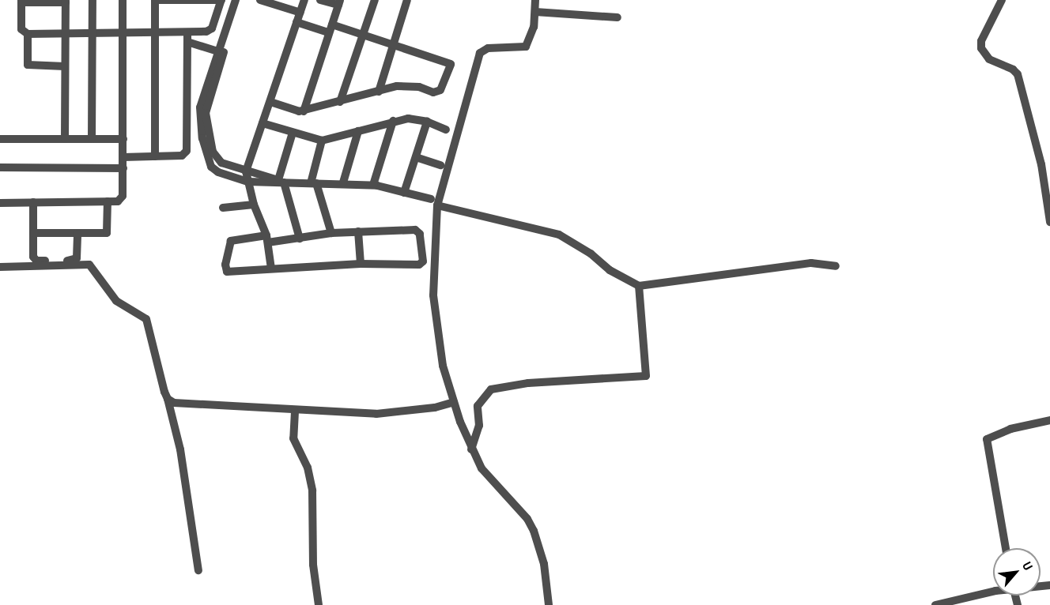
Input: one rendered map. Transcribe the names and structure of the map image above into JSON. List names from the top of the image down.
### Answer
{
  "north": "top right"
}
